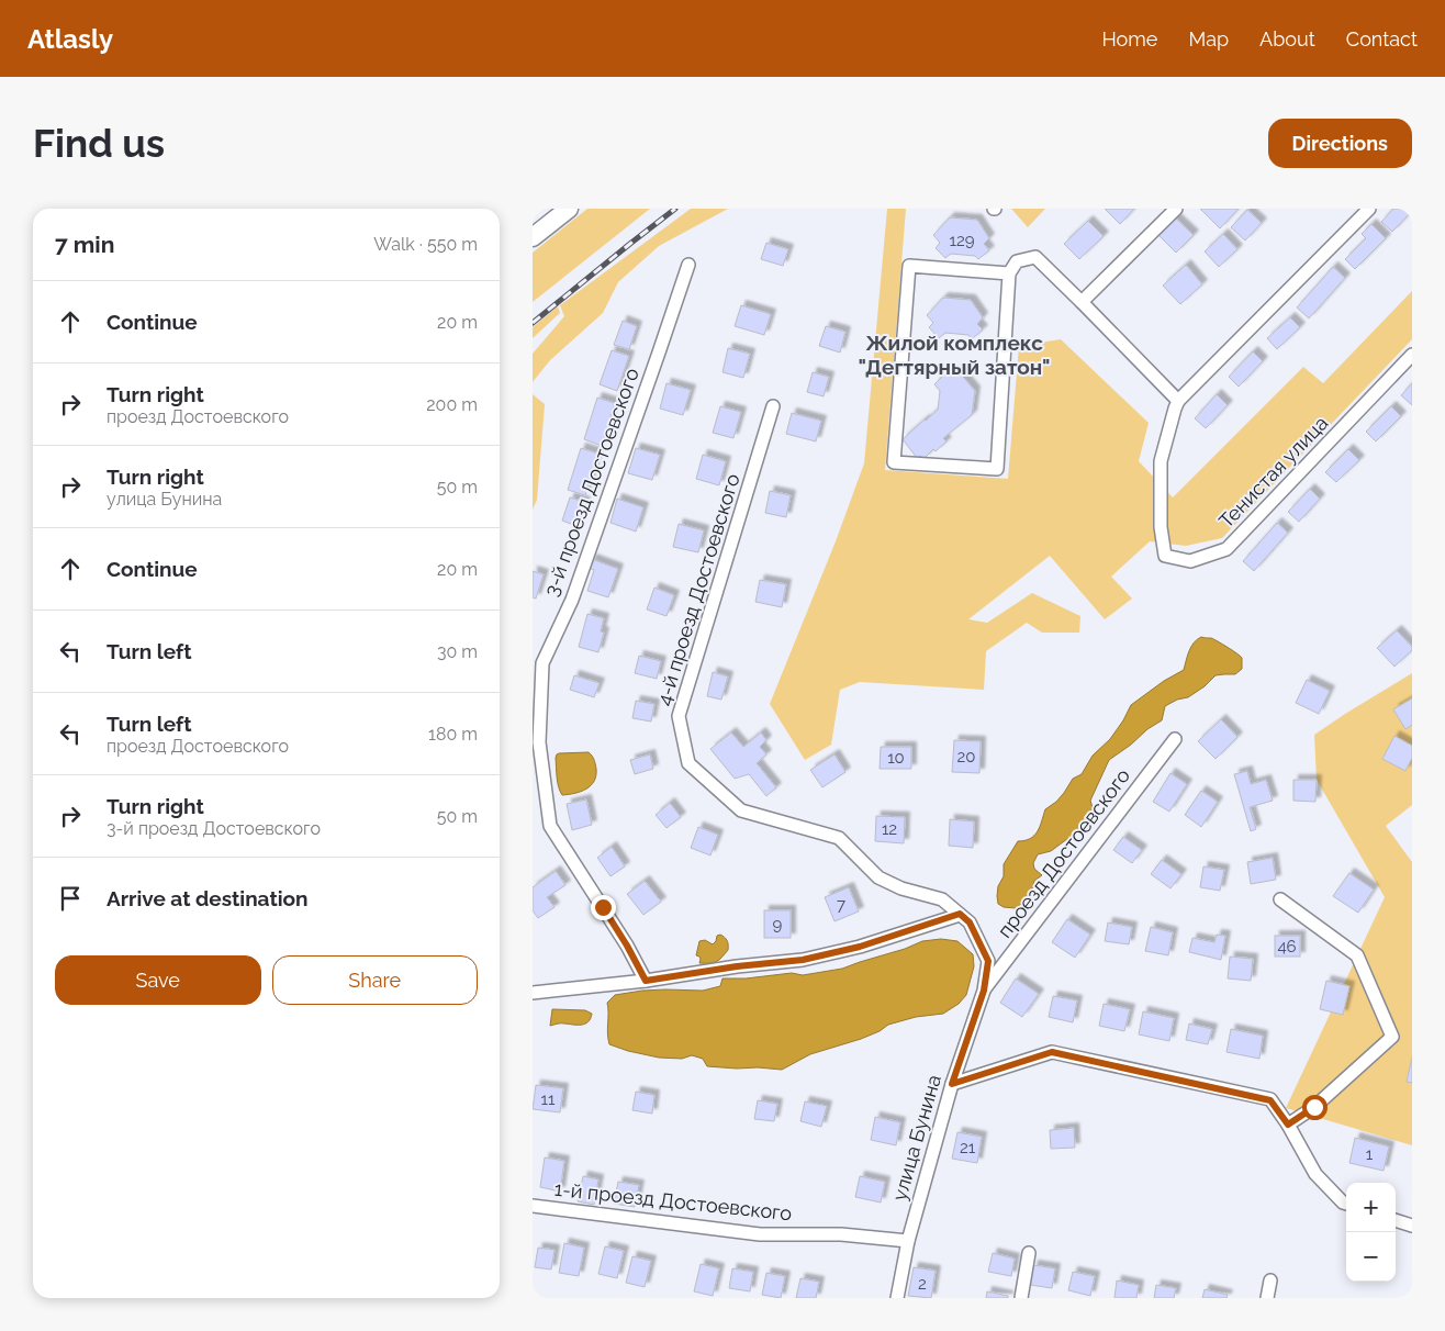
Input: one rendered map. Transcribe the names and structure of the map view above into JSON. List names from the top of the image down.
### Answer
{
  "streets": {
    "street": [
      "Тенистая улица",
      "3-й проезд Достоевского",
      "4-й проезд Достоевского",
      "проезд Достоевского",
      "улица Бунина",
      "1-й проезд Достоевского"
    ]
  },
  "crossings": [
    ["4-й проезд Достоевского", "проезд Достоевского"],
    ["4-й проезд Достоевского", "улица Бунина"],
    ["проезд Достоевского", "улица Бунина"],
    ["улица Бунина", "1-й проезд Достоевского"]
  ],
  "districts": ["Жилой комплекс \"Дегтярный затон\""],
  "house_numbers": [
    "129",
    "20",
    "10",
    "12",
    "7",
    "9",
    "46",
    "11",
    "21",
    "1",
    "2"
  ],
  "page": {
    "header": "Atlasly",
    "nav": [
      "Home",
      "Map",
      "About",
      "Contact"
    ],
    "buttons": [
      "Directions",
      ["Save", "Share"]
    ],
    "title": "Find us",
    "heading": ["7 min", "Walk · 550 m"],
    "list": [
      ["Continue", "20 m"],
      ["Turn right", "проезд Достоевского", "200 m"],
      ["Turn right", "улица Бунина", "50 m"],
      ["Continue", "20 m"],
      ["Turn left", "30 m"],
      ["Turn left", "проезд Достоевского", "180 m"],
      ["Turn right", "3-й проезд Достоевского", "50 m"],
      "Arrive at destination"
    ],
    "map_buttons": ["+", "−"]
  }
}
